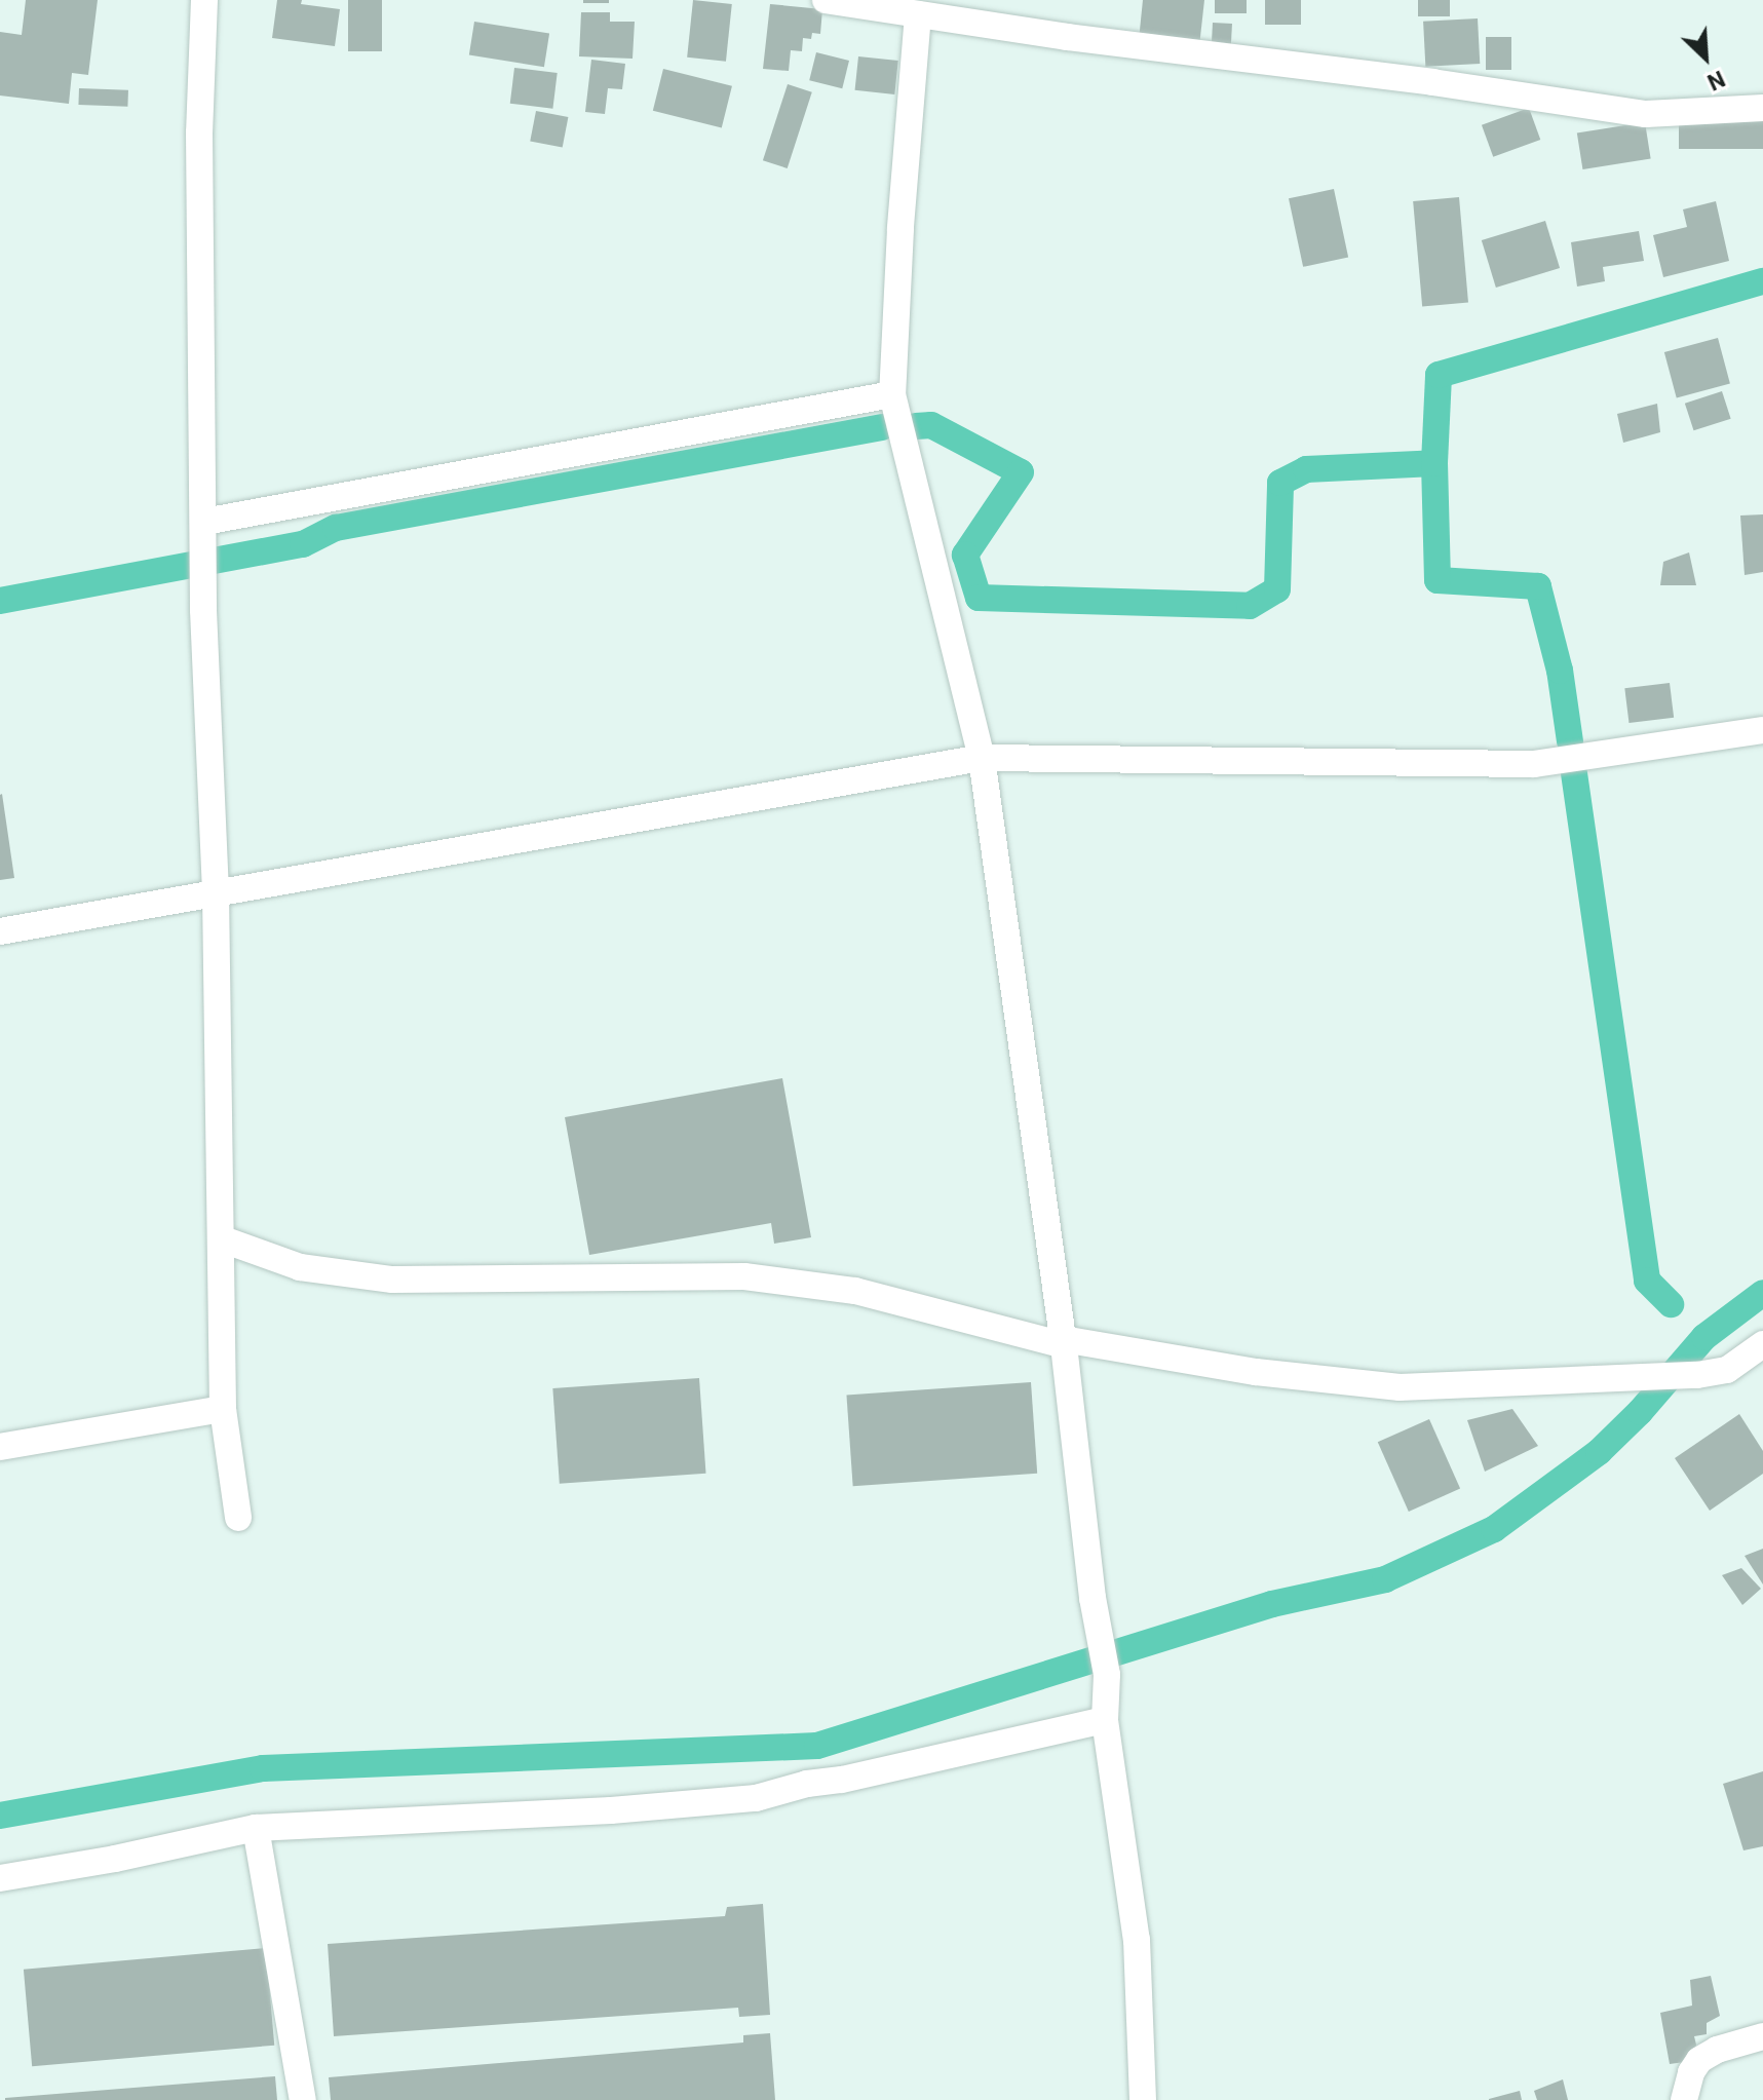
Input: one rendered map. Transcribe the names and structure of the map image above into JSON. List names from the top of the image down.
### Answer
{
  "north": "bottom right"
}
